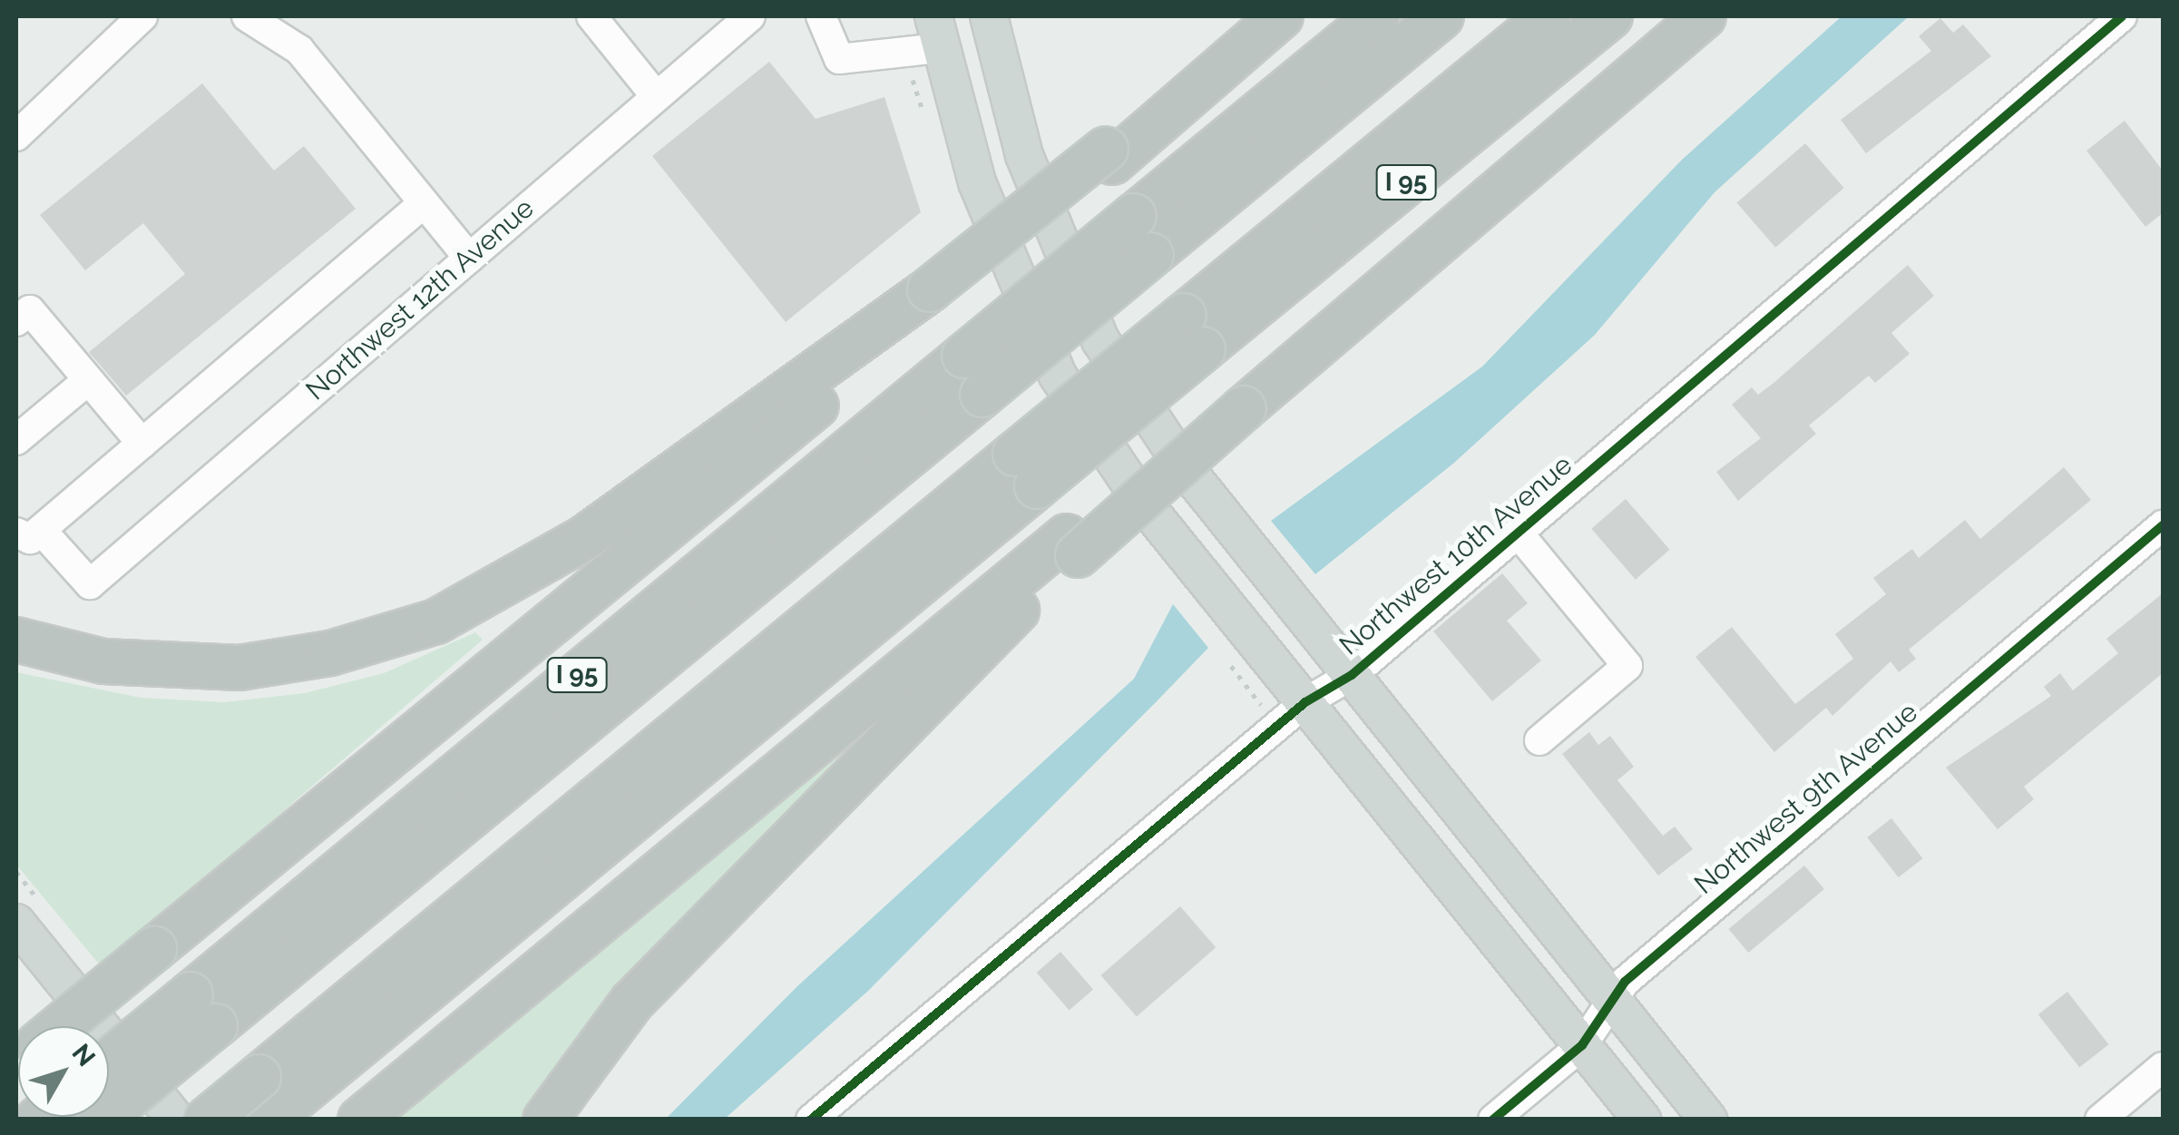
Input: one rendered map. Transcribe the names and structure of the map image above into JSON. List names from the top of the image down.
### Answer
{
  "streets": {
    "highway": ["I 95"],
    "street": ["Northwest 12th Avenue", "Northwest 10th Avenue", "Northwest 9th Avenue"]
  },
  "north": "top right"
}
